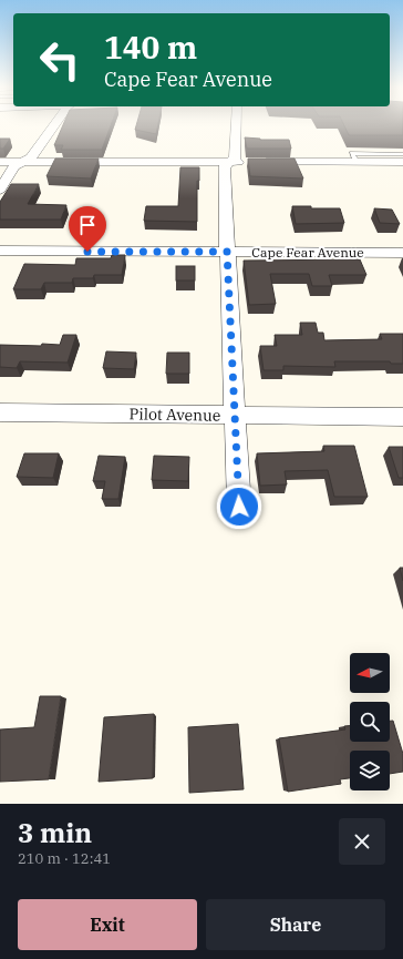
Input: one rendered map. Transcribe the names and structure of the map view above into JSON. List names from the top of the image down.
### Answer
{
  "streets": {
    "street": ["Cape Fear Avenue", "Pilot Avenue"]
  },
  "north": "left",
  "page": {
    "turn": ["140 m", "Cape Fear Avenue"],
    "heading": ["3 min", "210 m · 12:41"],
    "buttons": ["Exit", "Share"]
  }
}
